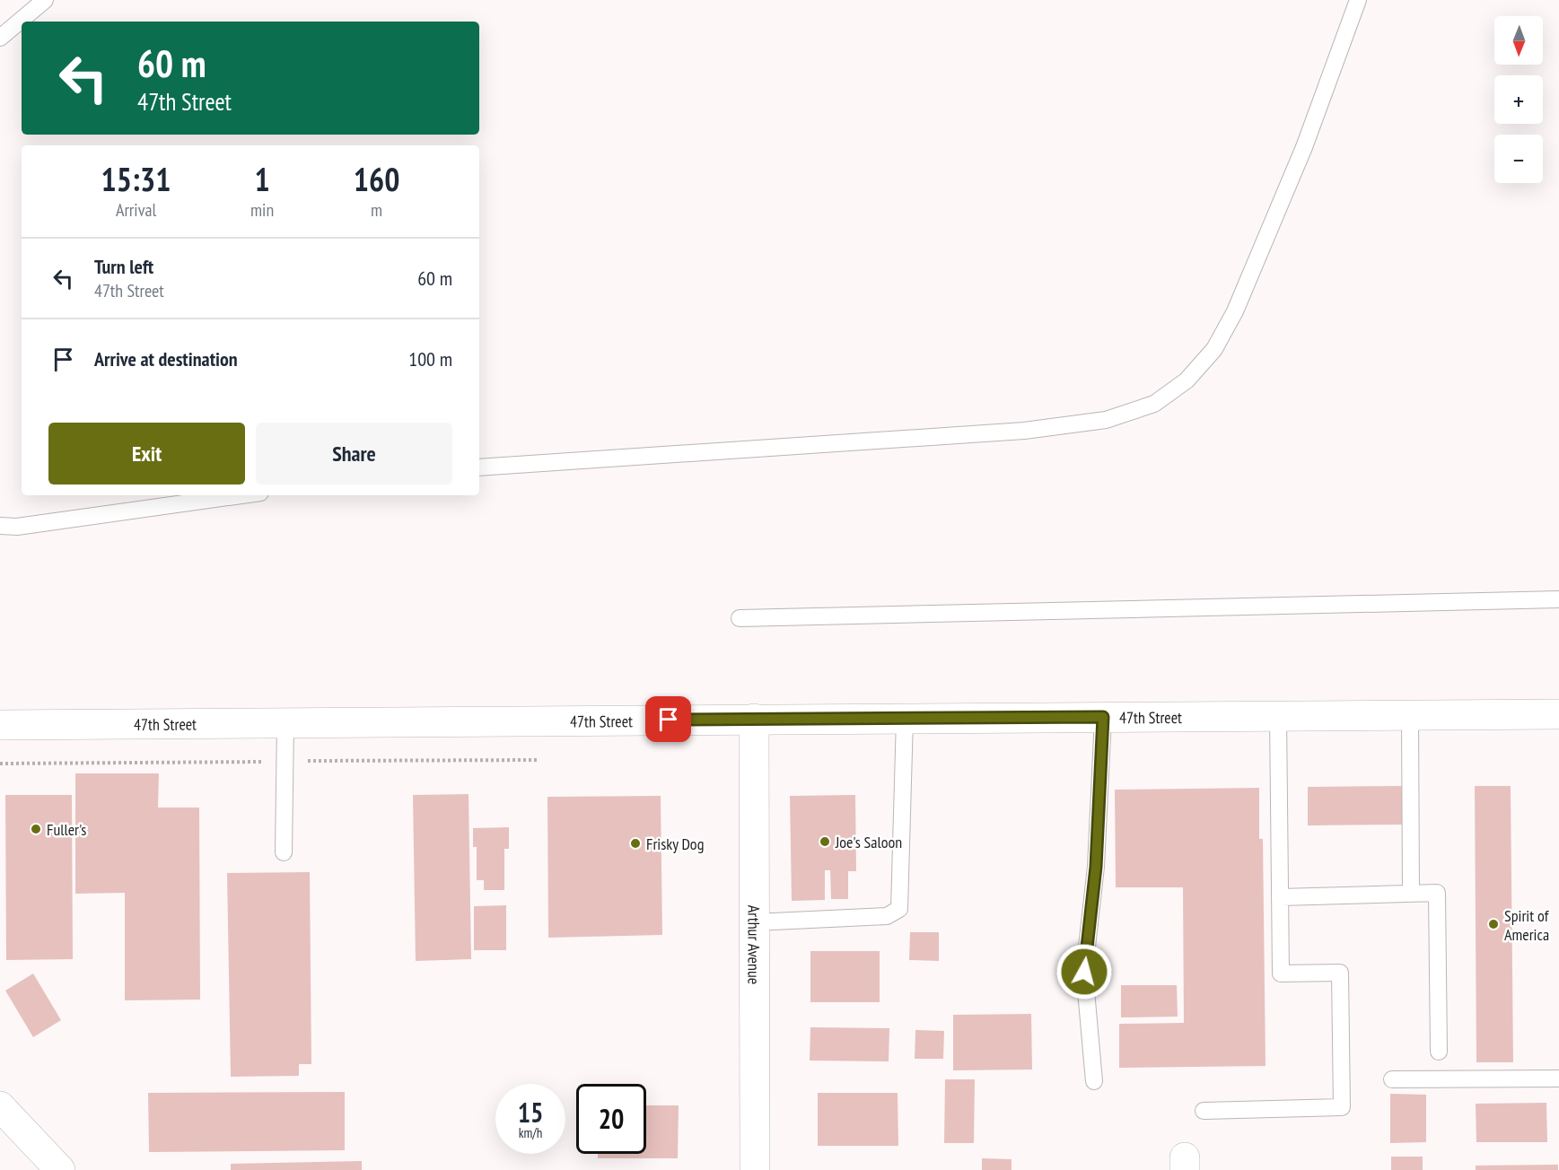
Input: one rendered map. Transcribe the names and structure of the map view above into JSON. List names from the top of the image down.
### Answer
{
  "streets": {
    "main road": ["47th Street", "Arthur Avenue"]
  },
  "crossings": [
    ["47th Street", "Arthur Avenue"]
  ],
  "places": [
    "Fuller's",
    "Joe's Saloon",
    "Frisky Dog",
    "Spirit of America"
  ],
  "north": "bottom",
  "page": {
    "map_buttons": ["+", "−"],
    "turn": ["60 m", "47th Street"],
    "eta": [
      "15:31",
      "Arrival",
      "1",
      "min",
      "160",
      "m"
    ],
    "list": [
      {
        "name": "Turn left",
        "note": "47th Street",
        "value": "60 m"
      },
      {
        "name": "Arrive at destination",
        "value": "100 m"
      }
    ],
    "buttons": ["Exit", "Share"],
    "speed": "15 km/h",
    "limit": "20"
  }
}
